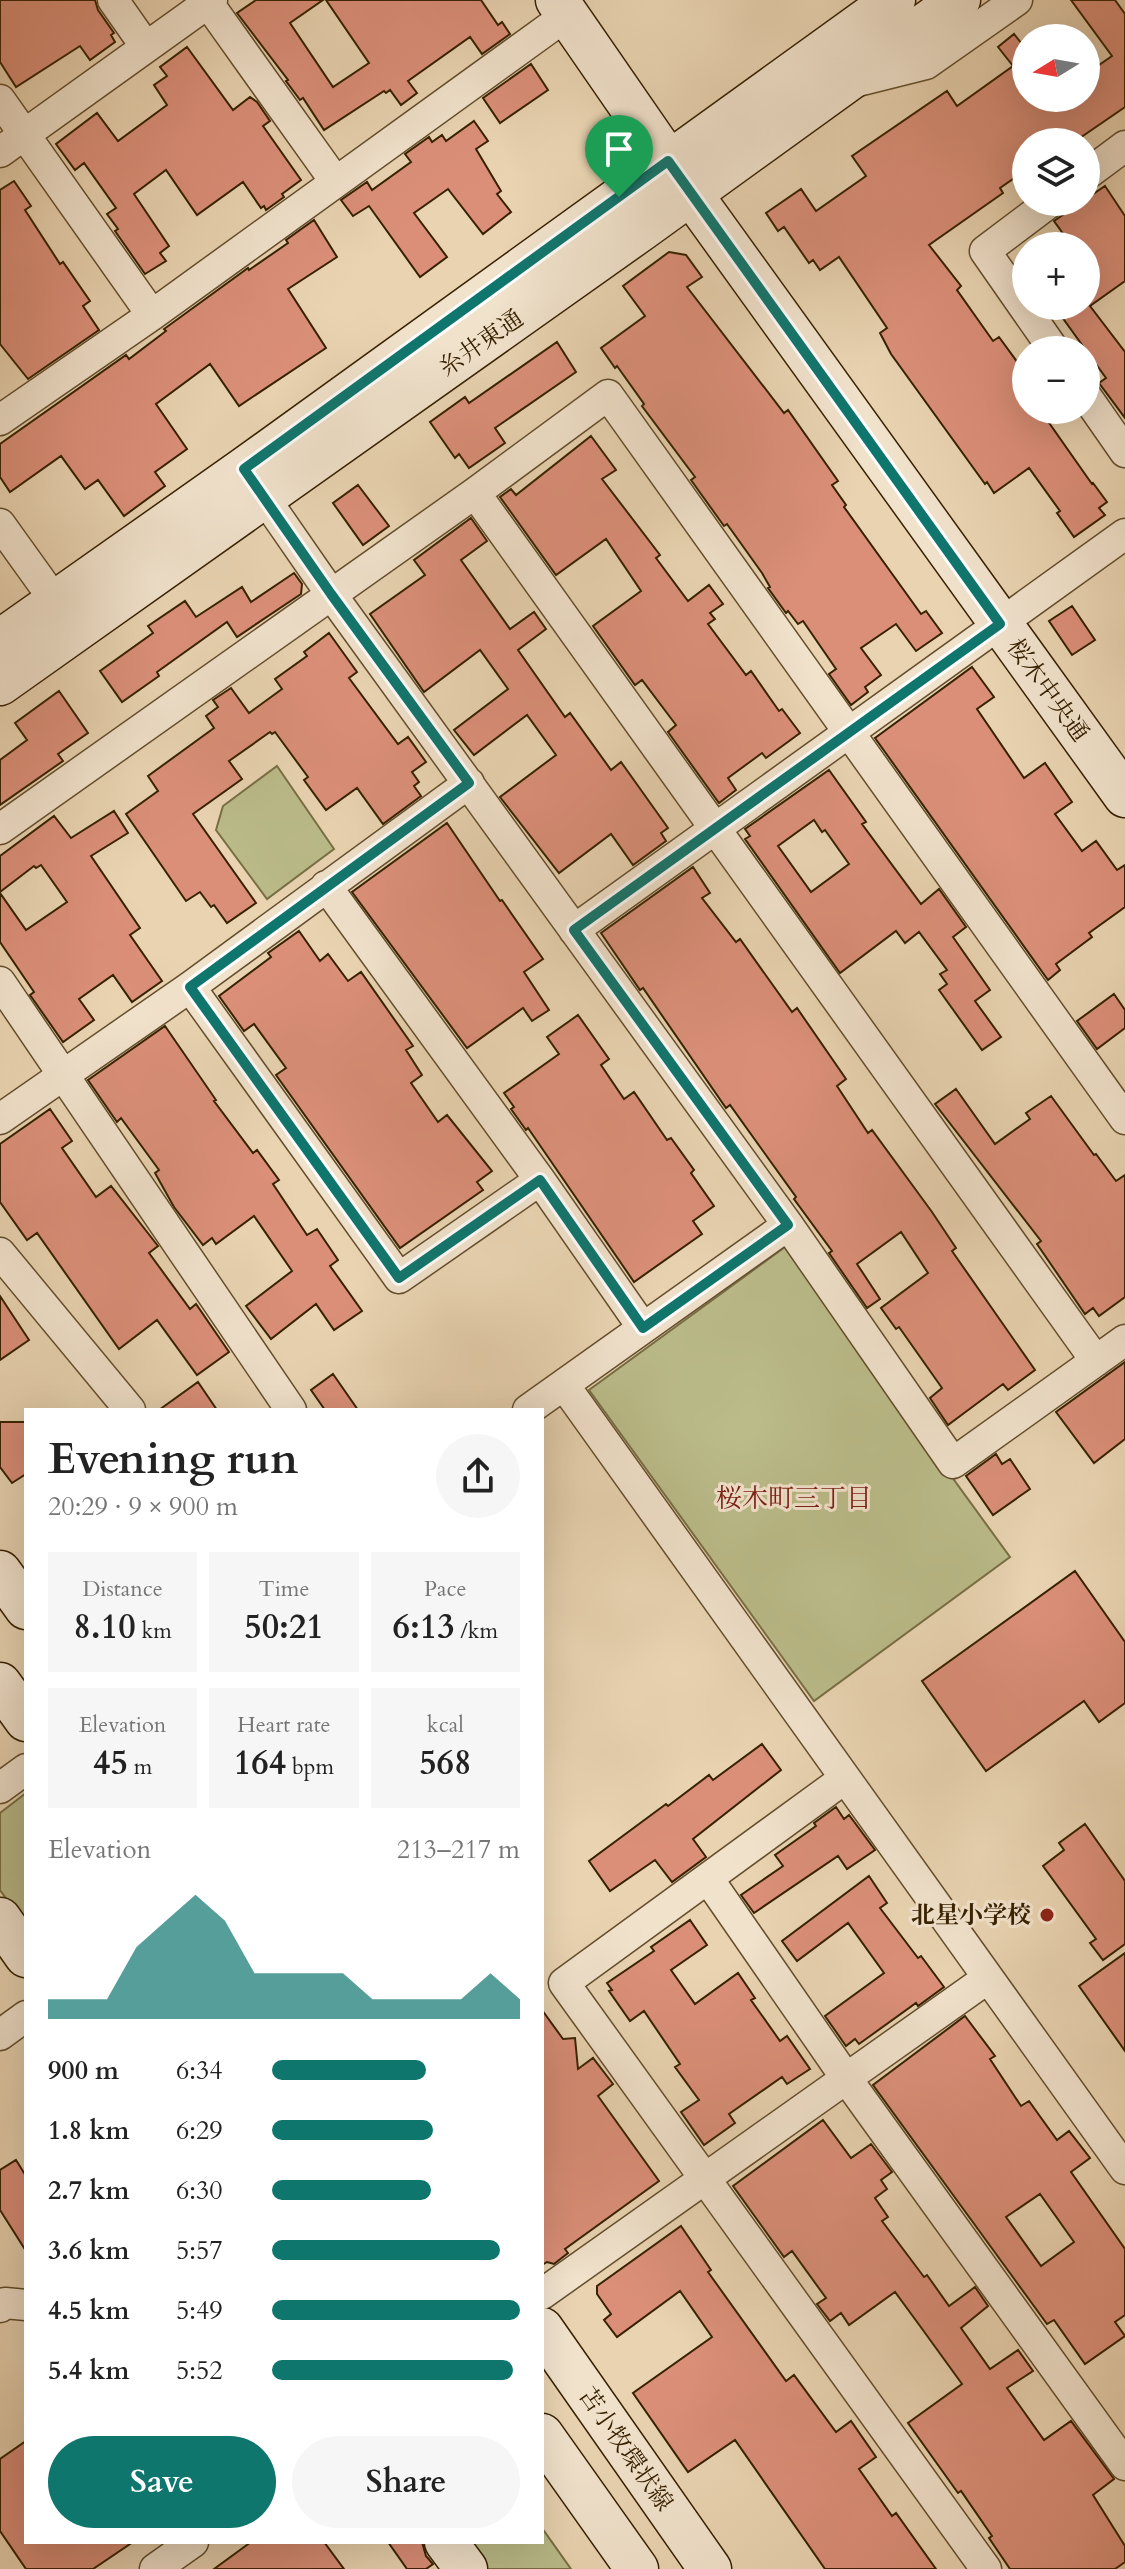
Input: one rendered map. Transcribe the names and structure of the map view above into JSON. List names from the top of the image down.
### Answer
{
  "streets": {
    "street": ["糸井東通", "桜木中央通", "苫小牧環状線"]
  },
  "crossings": [
    ["糸井東通", "桜木中央通"]
  ],
  "districts": ["桜木町三丁目"],
  "places": ["北星小学校"],
  "north": "left",
  "page": {
    "map_buttons": ["+", "−"],
    "heading": ["Evening run", "20:29 · 9 × 900 m"],
    "stats": [
      ["Distance", "8.10 km"],
      ["Time", "50:21"],
      ["Pace", "6:13 /km"],
      ["Elevation", "45 m"],
      ["Heart rate", "164 bpm"],
      ["kcal", "568"]
    ],
    "chart": ["Elevation", "213–217 m"],
    "list": [
      {
        "name": "900 m",
        "note": "6:34"
      },
      {
        "name": "1.8 km",
        "note": "6:29"
      },
      {
        "name": "2.7 km",
        "note": "6:30"
      },
      {
        "name": "3.6 km",
        "note": "5:57"
      },
      {
        "name": "4.5 km",
        "note": "5:49"
      },
      {
        "name": "5.4 km",
        "note": "5:52"
      }
    ],
    "buttons": ["Save", "Share"]
  }
}
